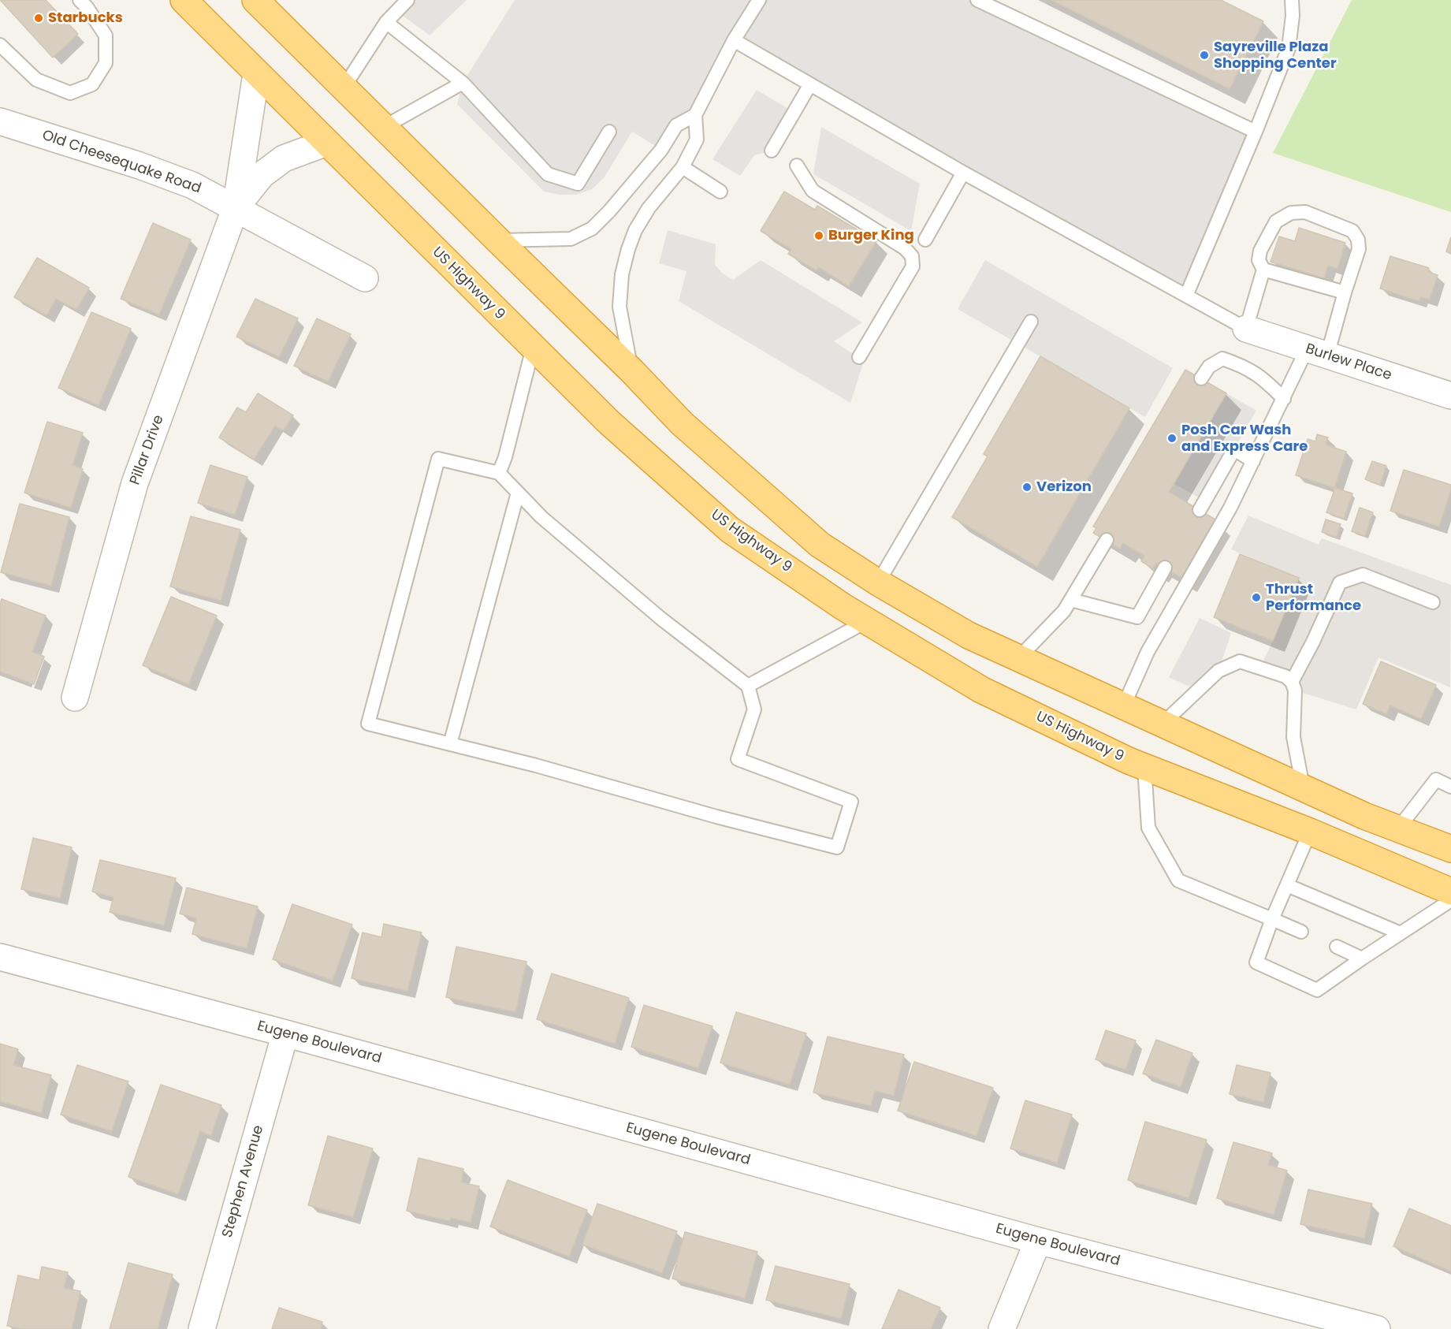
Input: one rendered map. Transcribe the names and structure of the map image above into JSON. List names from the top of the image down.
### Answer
{
  "streets": {
    "highway": ["US Highway 9"],
    "street": [
      "Old Cheesequake Road",
      "Burlew Place",
      "Pillar Drive",
      "Eugene Boulevard",
      "Stephen Avenue"
    ]
  },
  "crossings": [
    ["Old Cheesequake Road", "Pillar Drive"],
    ["US Highway 9", "Pillar Drive"],
    ["Eugene Boulevard", "Stephen Avenue"]
  ],
  "places": [
    "Starbucks",
    "Sayreville Plaza Shopping Center",
    "Burger King",
    "Posh Car Wash and Express Care",
    "Verizon",
    "Thrust Performance"
  ]
}
